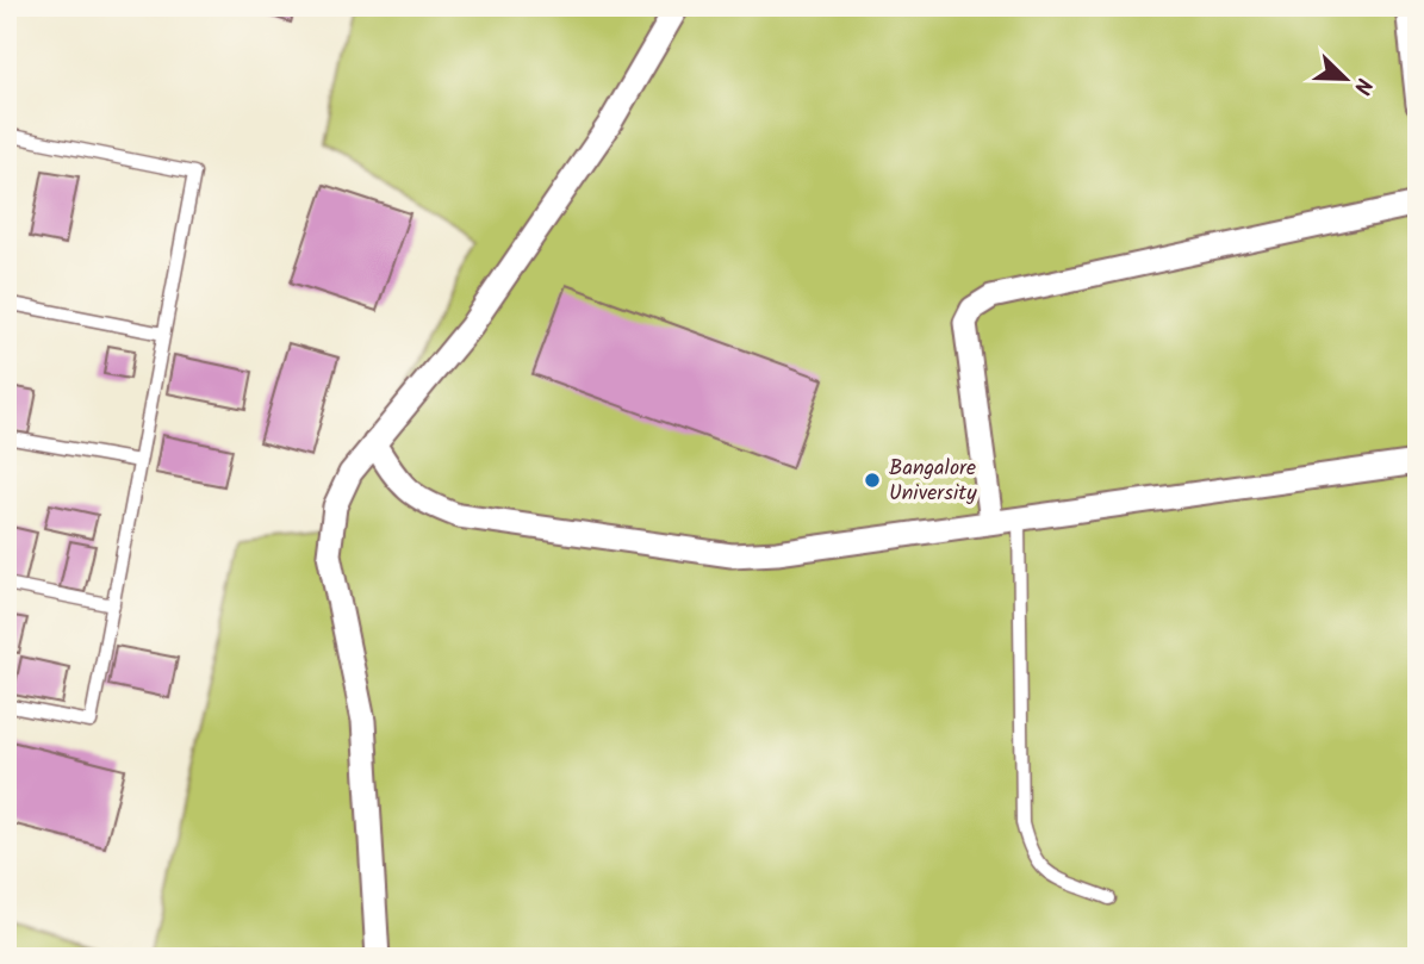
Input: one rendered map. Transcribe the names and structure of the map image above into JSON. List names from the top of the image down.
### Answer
{
  "places": ["Bangalore University"],
  "north": "bottom right"
}
